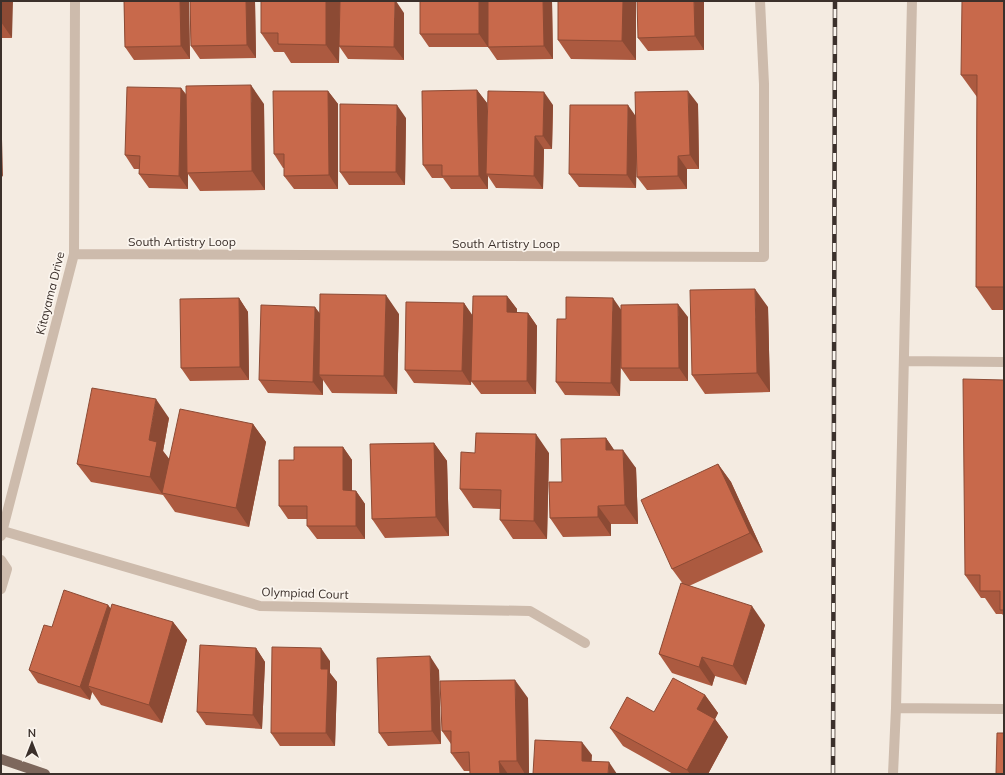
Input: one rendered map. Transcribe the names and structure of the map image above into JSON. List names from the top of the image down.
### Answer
{
  "streets": {
    "street": ["South Artistry Loop", "Kitayama Drive", "Olympiad Court"]
  },
  "crossings": [
    ["South Artistry Loop", "Kitayama Drive"],
    ["Kitayama Drive", "Olympiad Court"]
  ],
  "north": "top"
}
